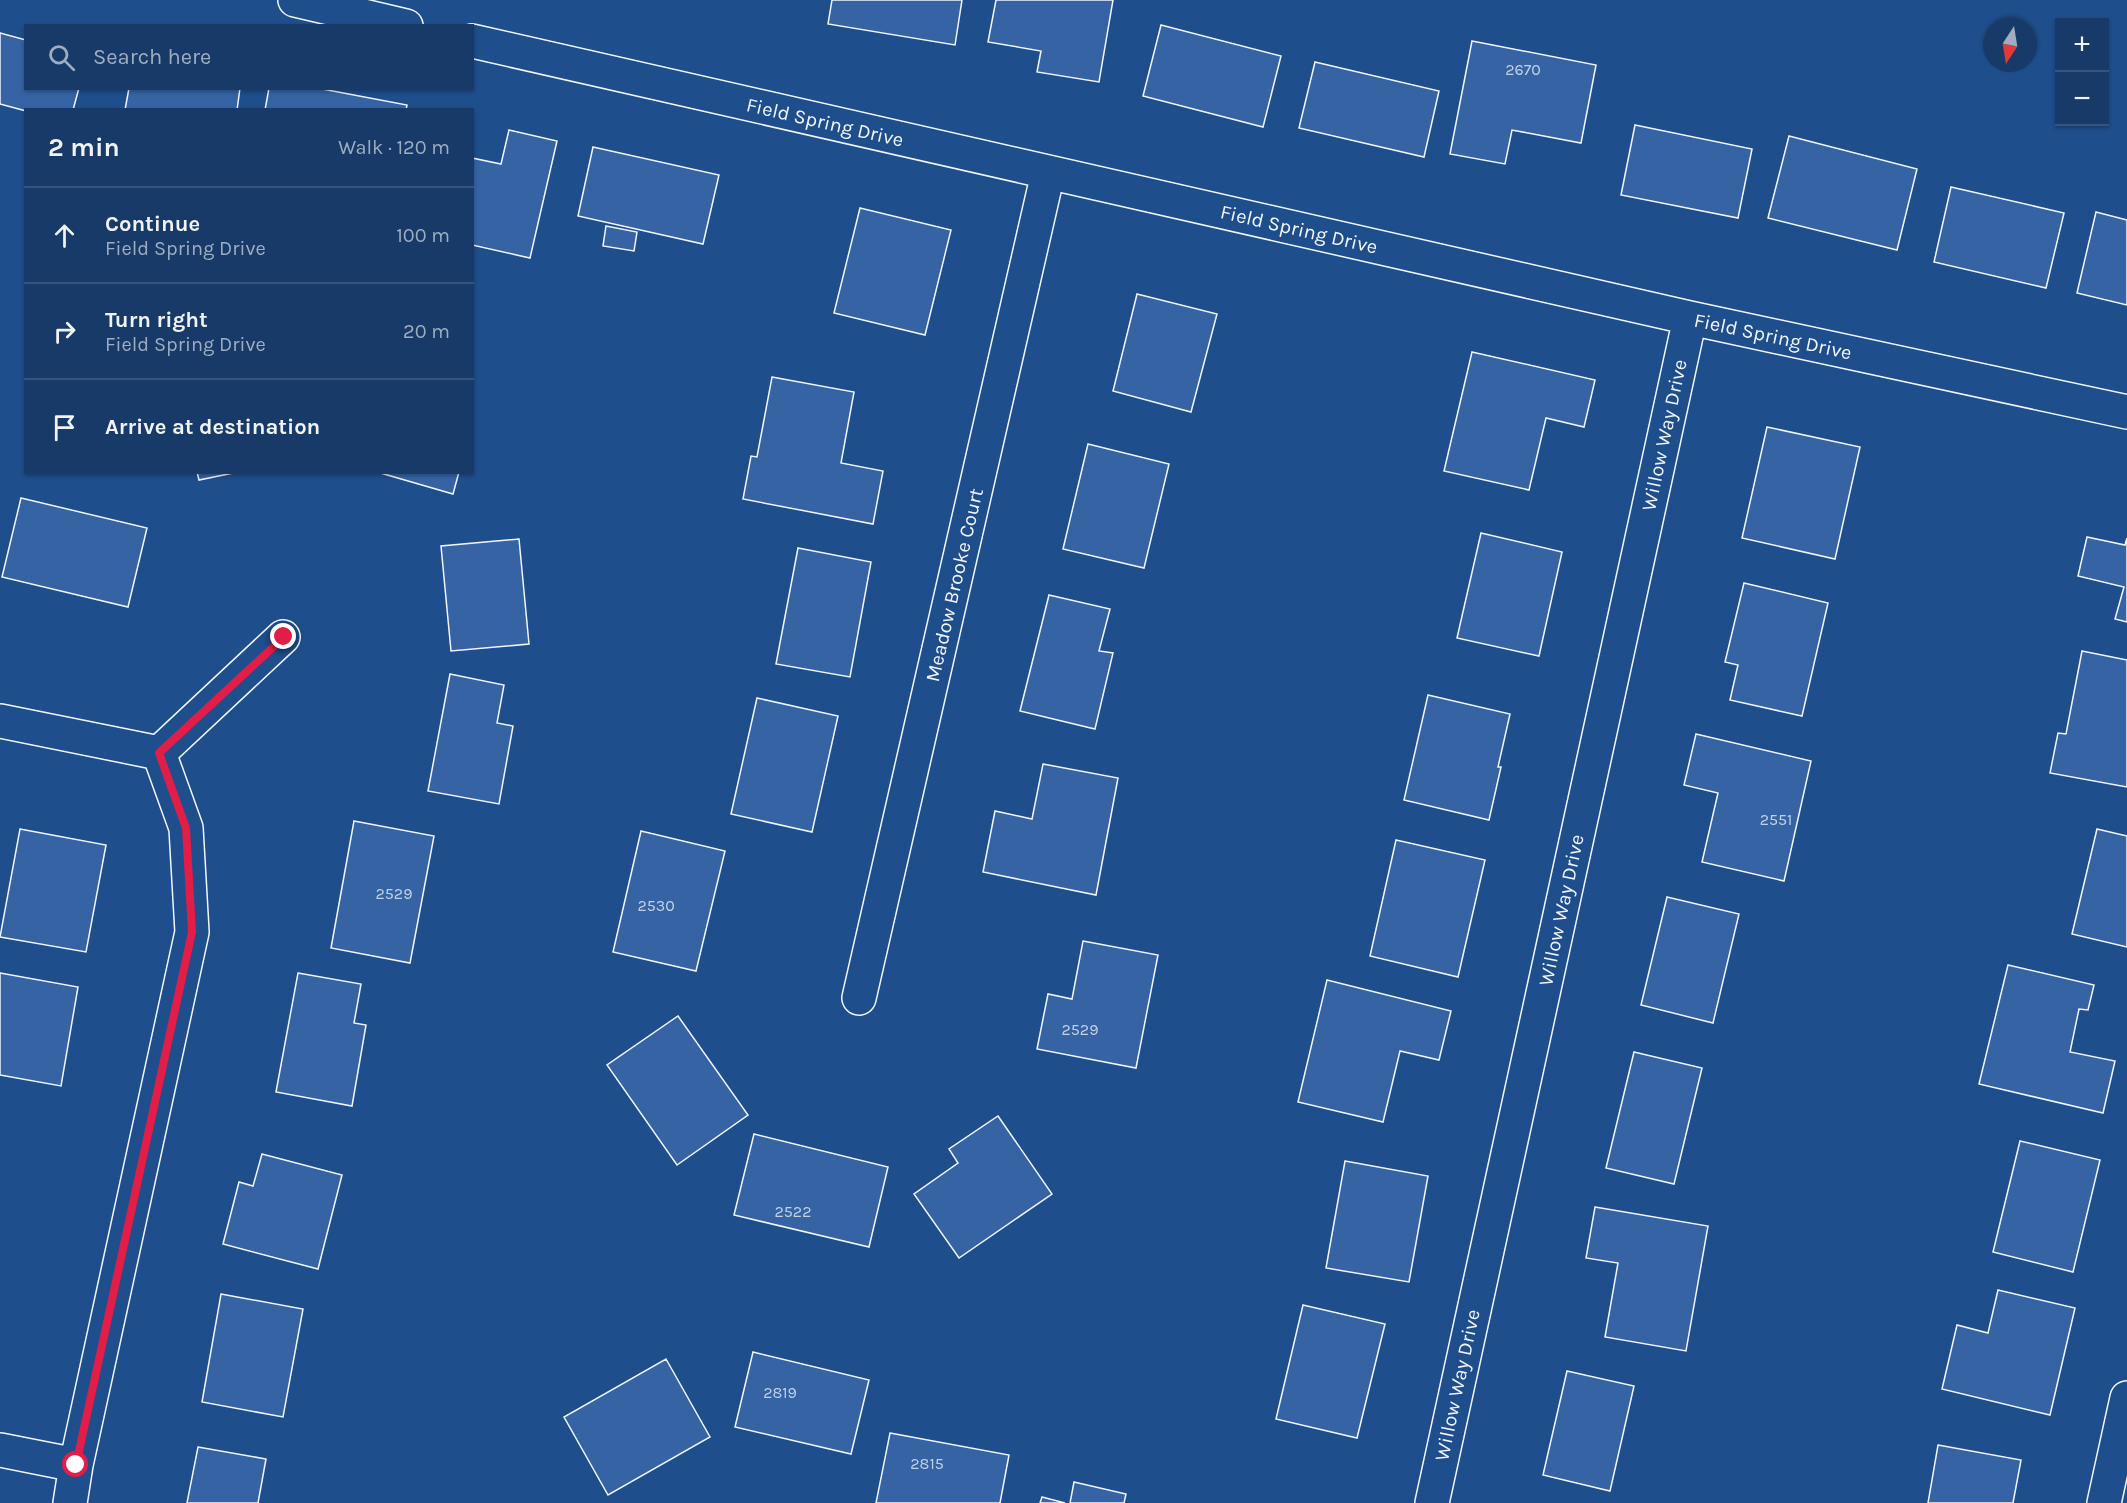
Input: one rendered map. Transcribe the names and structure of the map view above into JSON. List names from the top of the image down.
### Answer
{
  "streets": {
    "street": ["Field Spring Drive", "Willow Way Drive", "Meadow Brooke Court"]
  },
  "crossings": [
    ["Field Spring Drive", "Willow Way Drive"],
    ["Field Spring Drive", "Meadow Brooke Court"]
  ],
  "house_numbers": [
    "2670",
    "2551",
    "2529",
    "2530",
    "2529",
    "2522",
    "2819",
    "2815"
  ],
  "north": "bottom",
  "page": {
    "map_buttons": ["+", "−"],
    "search": "Search here",
    "heading": ["2 min", "Walk · 120 m"],
    "list": [
      ["Continue", "Field Spring Drive", "100 m"],
      ["Turn right", "Field Spring Drive", "20 m"],
      "Arrive at destination"
    ]
  }
}
